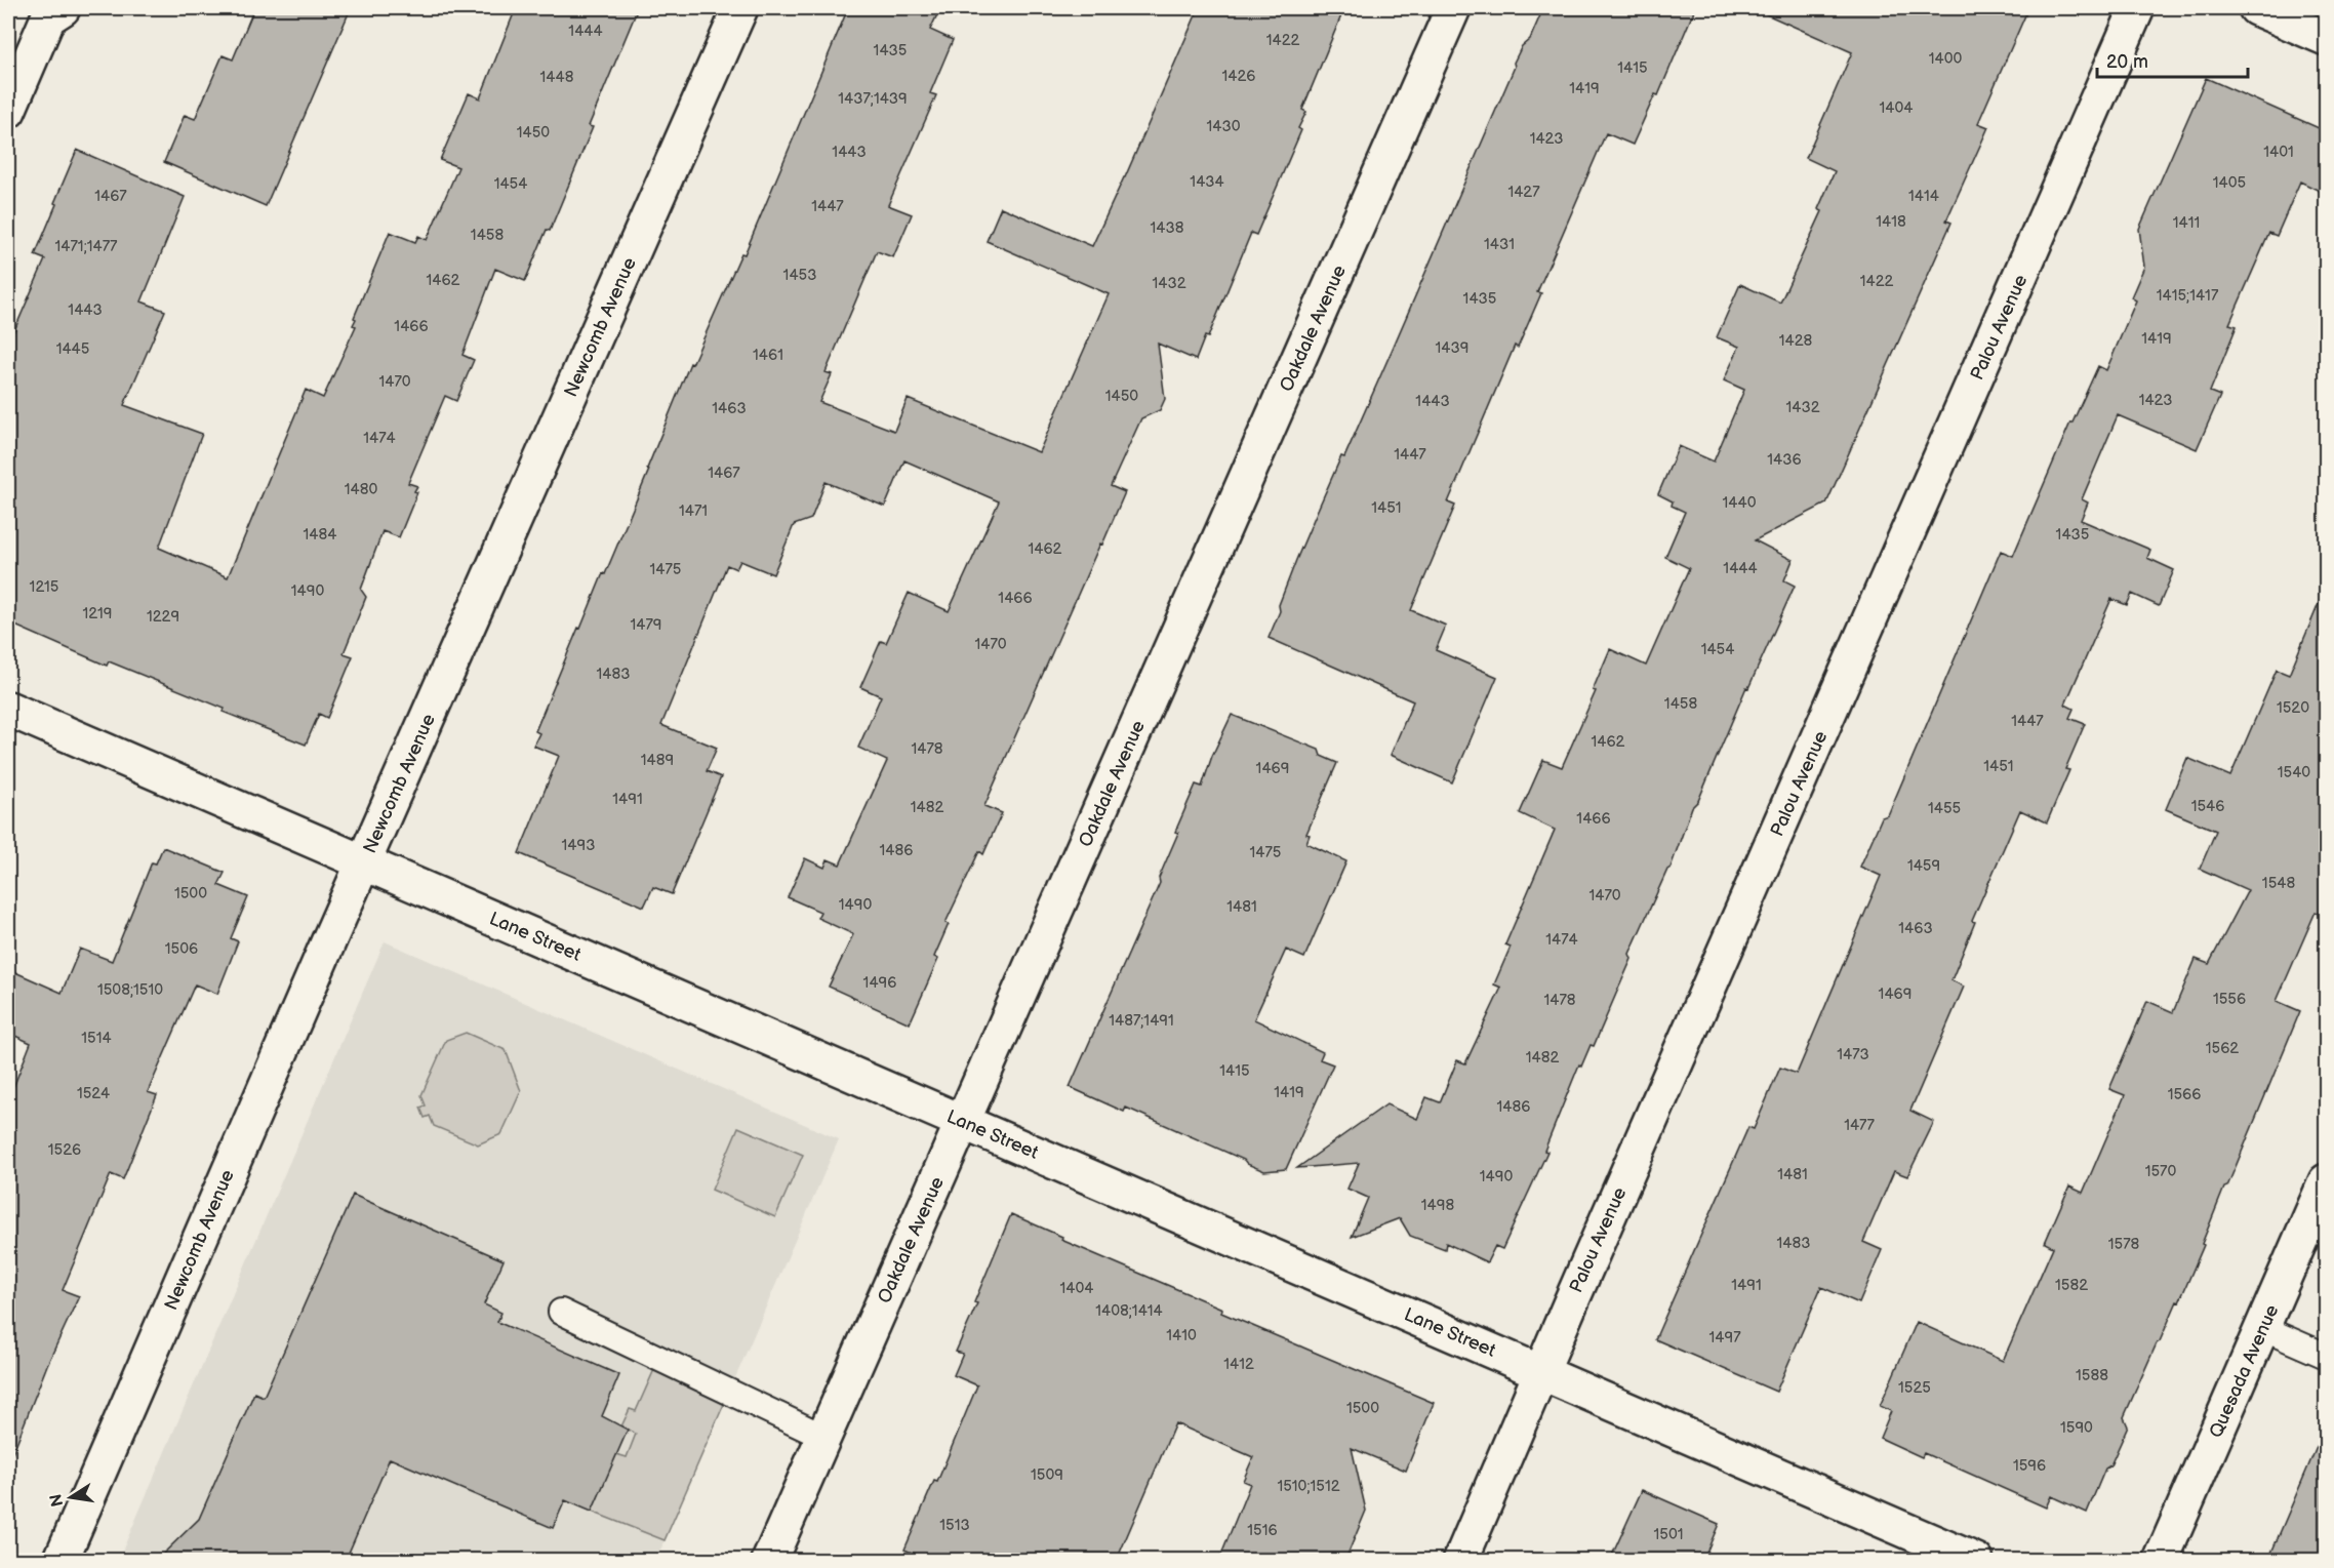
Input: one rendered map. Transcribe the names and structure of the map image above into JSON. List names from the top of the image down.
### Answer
{
  "streets": {
    "street": [
      "Newcomb Avenue",
      "Palou Avenue",
      "Oakdale Avenue",
      "Lane Street",
      "Quesada Avenue"
    ]
  },
  "crossings": [
    ["Newcomb Avenue", "Lane Street"],
    ["Palou Avenue", "Lane Street"],
    ["Oakdale Avenue", "Lane Street"]
  ],
  "house_numbers": [
    "1444",
    "1422",
    "1435",
    "1400",
    "1415",
    "1426",
    "1448",
    "1419",
    "1437;1439",
    "1404",
    "1430",
    "1450",
    "1423",
    "1443",
    "1401",
    "1434",
    "1405",
    "1454",
    "1427",
    "1467",
    "1414",
    "1447",
    "1418",
    "1411",
    "1438",
    "1458",
    "1431",
    "1471;1477",
    "1453",
    "1462",
    "1422",
    "1432",
    "1415;1417",
    "1435",
    "1443",
    "1466",
    "1419",
    "1428",
    "1439",
    "1445",
    "1461",
    "1470",
    "1450",
    "1423",
    "1443",
    "1432",
    "1463",
    "1474",
    "1447",
    "1436",
    "1467",
    "1480",
    "1440",
    "1451",
    "1471",
    "1484",
    "1435",
    "1462",
    "1444",
    "1475",
    "1215",
    "1490",
    "1466",
    "1219",
    "1229",
    "1479",
    "1470",
    "1454",
    "1483",
    "1458",
    "1520",
    "1447",
    "1462",
    "1478",
    "1489",
    "1451",
    "1469",
    "1540",
    "1491",
    "1546",
    "1482",
    "1455",
    "1466",
    "1493",
    "1486",
    "1475",
    "1459",
    "1548",
    "1500",
    "1470",
    "1490",
    "1481",
    "1463",
    "1474",
    "1506",
    "1496",
    "1508;1510",
    "1469",
    "1556",
    "1478",
    "1487;1491",
    "1514",
    "1562",
    "1473",
    "1482",
    "1415",
    "1419",
    "1524",
    "1566",
    "1486",
    "1477",
    "1526",
    "1570",
    "1481",
    "1490",
    "1498",
    "1483",
    "1578",
    "1491",
    "1582",
    "1404",
    "1408;1414",
    "1410",
    "1497",
    "1412",
    "1588",
    "1525",
    "1500",
    "1590",
    "1596",
    "1509",
    "1510;1512",
    "1513",
    "1516",
    "1501"
  ],
  "scale_bar": "20 m",
  "north": "left"
}
